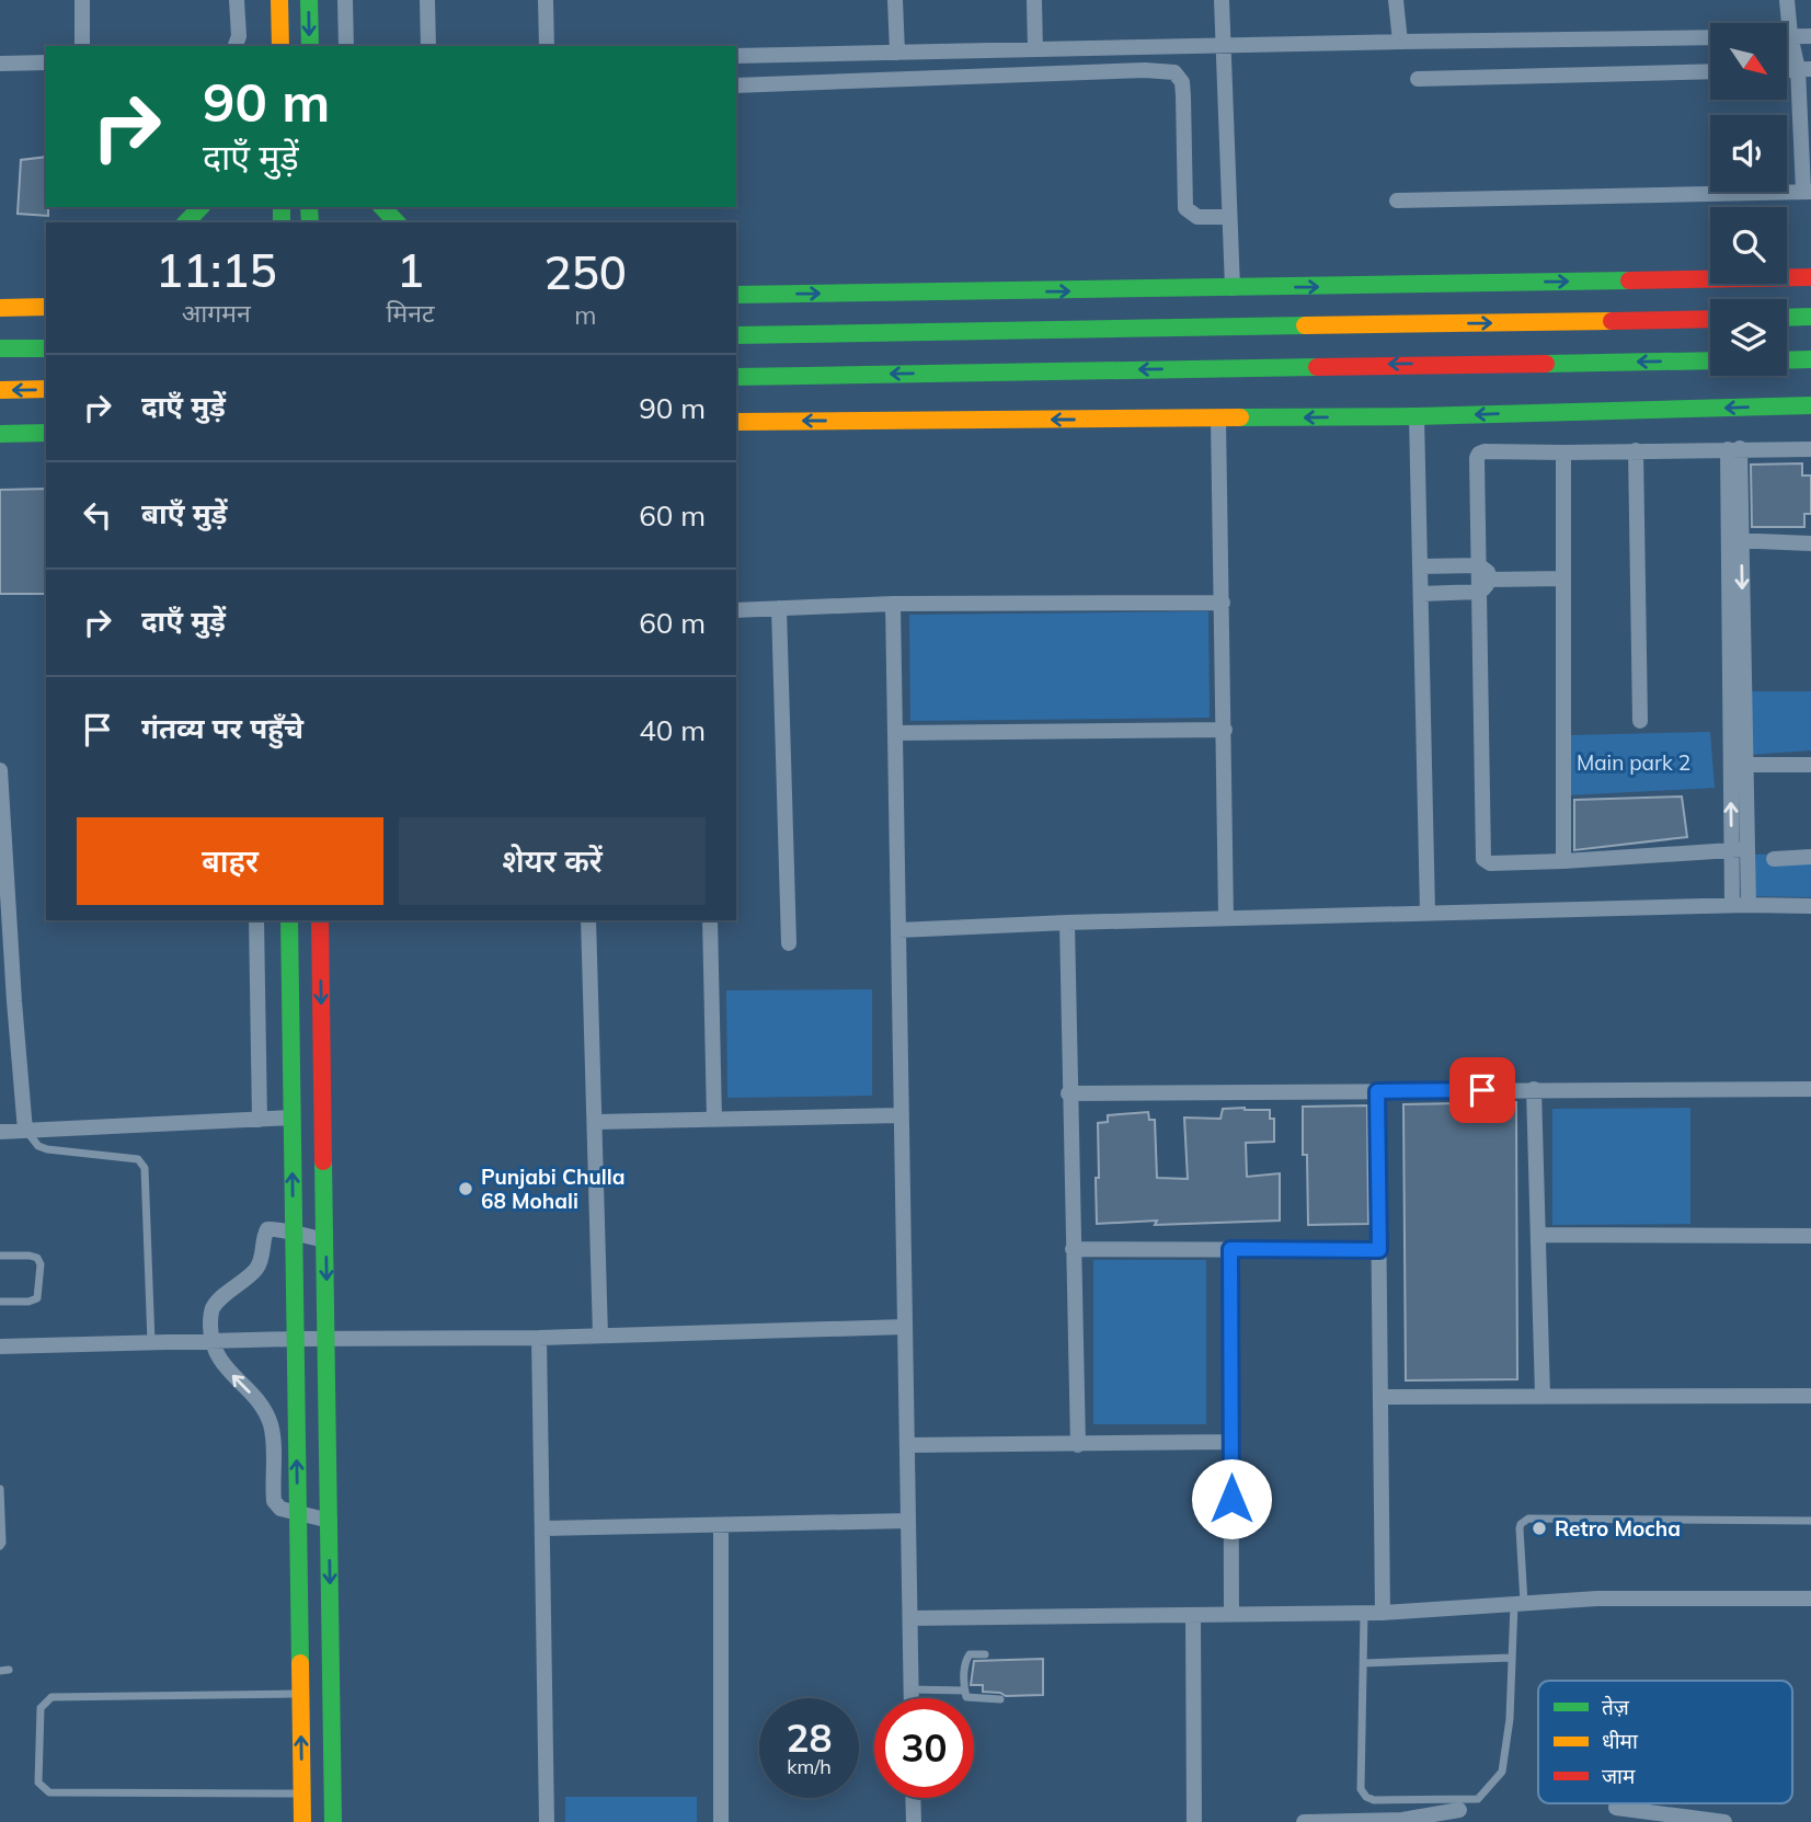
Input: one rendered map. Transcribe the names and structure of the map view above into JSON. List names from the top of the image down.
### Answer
{
  "parks": ["Main park 2"],
  "places": ["Punjabi Chulla 68 Mohali", "Retro Mocha"],
  "legend": ["तेज़", "धीमा", "जाम"],
  "north": "bottom right",
  "page": {
    "turn": ["90 m", "दाएँ मुड़ें"],
    "eta": [
      "11:15",
      "आगमन",
      "1",
      "मिनट",
      "250",
      "m"
    ],
    "list": [
      {
        "name": "दाएँ मुड़ें",
        "value": "90 m"
      },
      {
        "name": "बाएँ मुड़ें",
        "value": "60 m"
      },
      {
        "name": "दाएँ मुड़ें",
        "value": "60 m"
      },
      {
        "name": "गंतव्य पर पहुँचे",
        "value": "40 m"
      }
    ],
    "buttons": ["बाहर", "शेयर करें"],
    "speed": "28 km/h",
    "limit": "30"
  }
}
